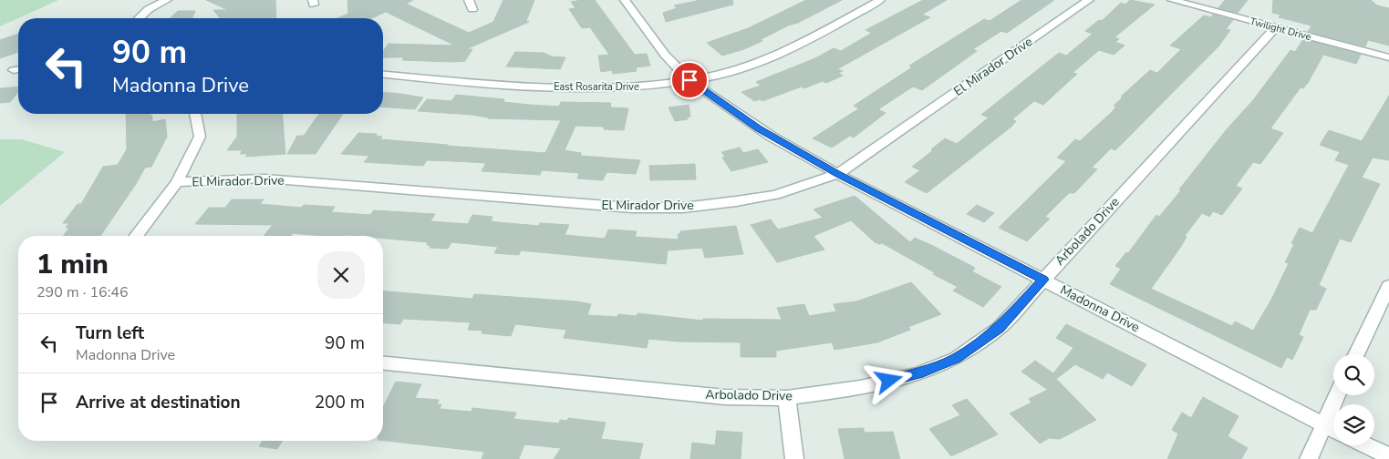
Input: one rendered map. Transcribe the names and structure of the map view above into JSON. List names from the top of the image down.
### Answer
{
  "streets": {
    "street": [
      "Twilight Drive",
      "El Mirador Drive",
      "East Rosarita Drive",
      "Arbolado Drive",
      "Madonna Drive"
    ]
  },
  "crossings": [
    ["Twilight Drive", "Arbolado Drive"],
    ["El Mirador Drive", "Madonna Drive"],
    ["East Rosarita Drive", "Madonna Drive"],
    ["Arbolado Drive", "Madonna Drive"]
  ],
  "page": {
    "turn": ["90 m", "Madonna Drive"],
    "heading": ["1 min", "290 m · 16:46"],
    "list": [
      {
        "name": "Turn left",
        "note": "Madonna Drive",
        "value": "90 m"
      },
      {
        "name": "Arrive at destination",
        "value": "200 m"
      }
    ]
  }
}
